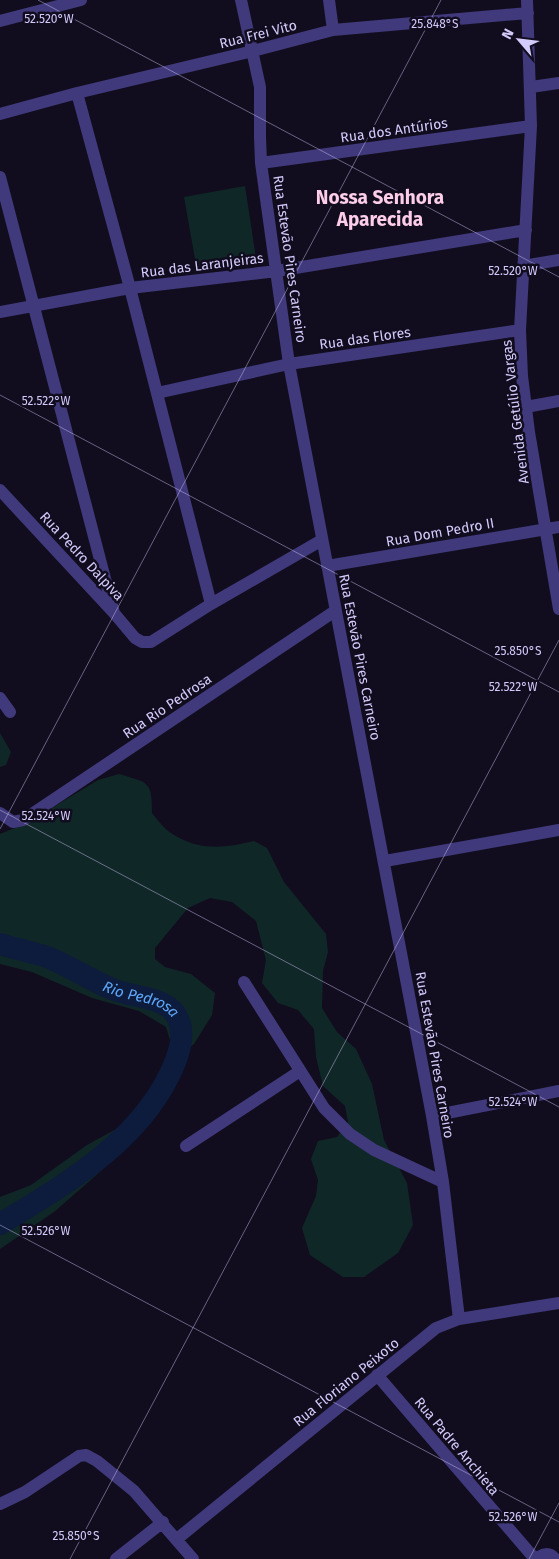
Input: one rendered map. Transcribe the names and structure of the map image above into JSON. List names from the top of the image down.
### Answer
{
  "streets": {
    "street": [
      "Rua Frei Vito",
      "Rua dos Antúrios",
      "Rua Estevão Pires Carneiro",
      "Rua das Laranjeiras",
      "Rua das Flores",
      "Avenida Getúlio Vargas",
      "Rua Dom Pedro II",
      "Rua Pedro Dalpiva",
      "Rua Rio Pedrosa",
      "Rua Floriano Peixoto",
      "Rua Padre Anchieta"
    ]
  },
  "crossings": [
    ["Rua Frei Vito", "Rua Estevão Pires Carneiro"],
    ["Rua Frei Vito", "Avenida Getúlio Vargas"],
    ["Rua dos Antúrios", "Rua Estevão Pires Carneiro"],
    ["Rua dos Antúrios", "Avenida Getúlio Vargas"],
    ["Rua Estevão Pires Carneiro", "Rua das Laranjeiras"],
    ["Rua Estevão Pires Carneiro", "Rua das Flores"],
    ["Rua Estevão Pires Carneiro", "Rua Dom Pedro II"],
    ["Rua Estevão Pires Carneiro", "Rua Rio Pedrosa"],
    ["Rua Estevão Pires Carneiro", "Rua Floriano Peixoto"],
    ["Rua das Laranjeiras", "Avenida Getúlio Vargas"],
    ["Rua das Flores", "Avenida Getúlio Vargas"],
    ["Avenida Getúlio Vargas", "Rua Dom Pedro II"],
    ["Rua Floriano Peixoto", "Rua Padre Anchieta"]
  ],
  "districts": ["Nossa Senhora Aparecida"],
  "water": ["Rio Pedrosa"],
  "north": "top left",
  "coordinates": [
    "52.520°W",
    "25.848°S",
    "52.522°W",
    "25.850°S",
    "52.524°W",
    "52.526°W"
  ]
}
